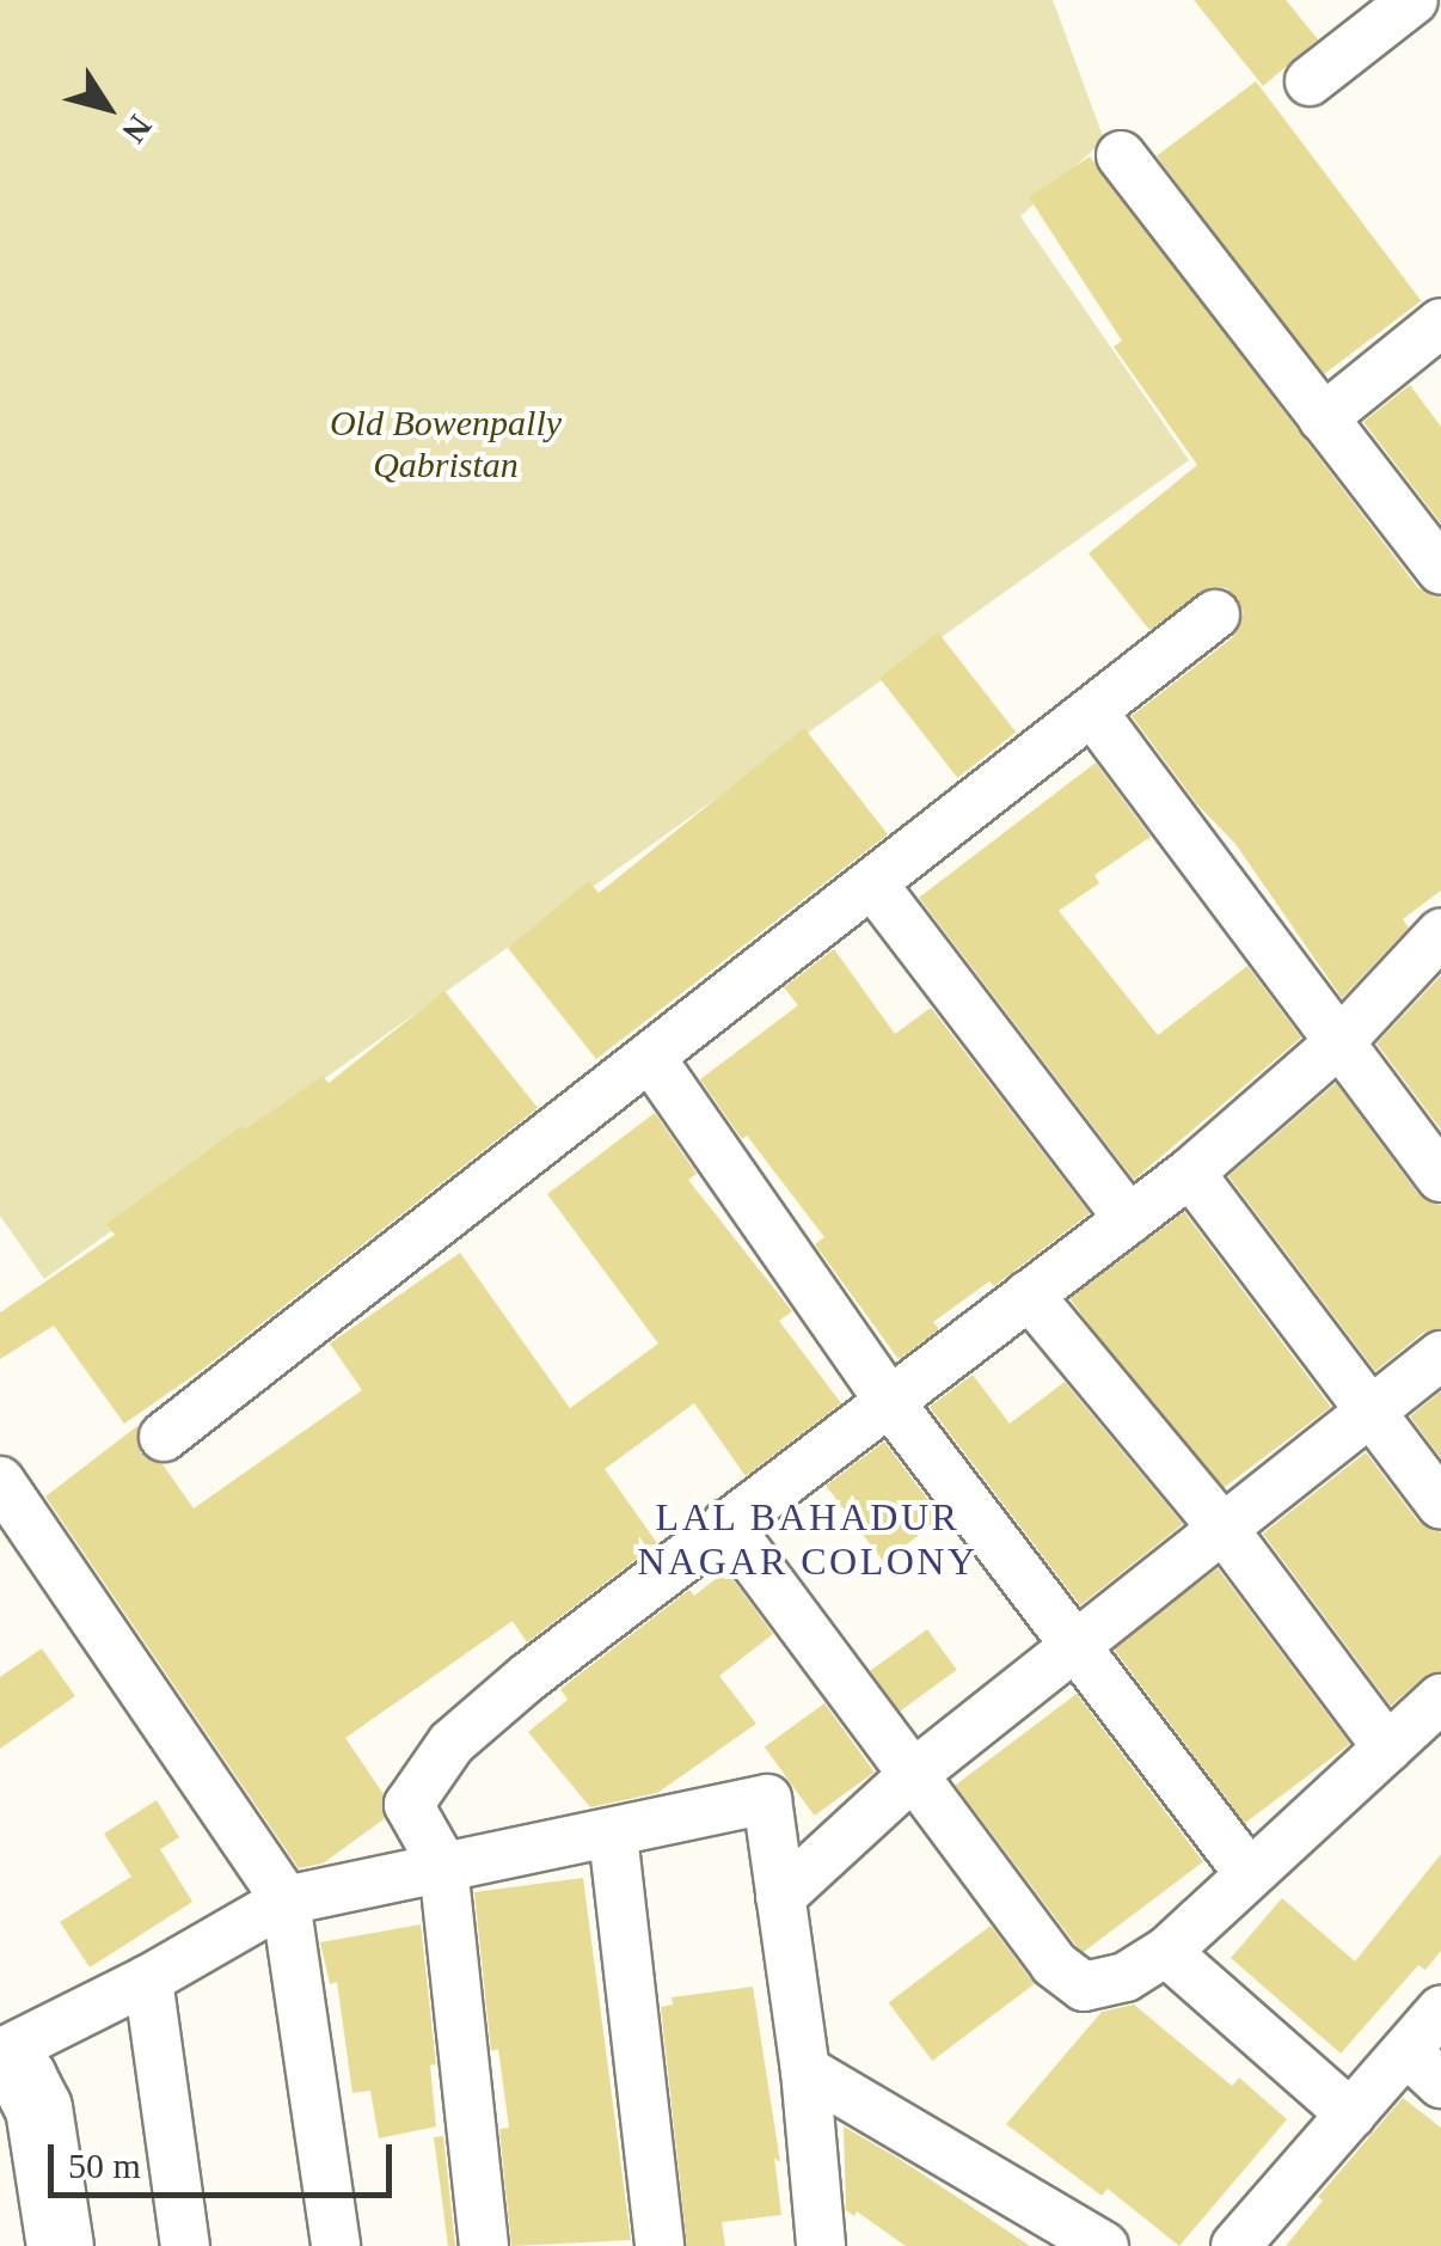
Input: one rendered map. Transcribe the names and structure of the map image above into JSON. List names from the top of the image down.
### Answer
{
  "districts": ["LAL BAHADUR NAGAR COLONY"],
  "parks": ["Old Bowenpally Qabristan"],
  "scale_bar": "50 m",
  "north": "bottom right"
}
